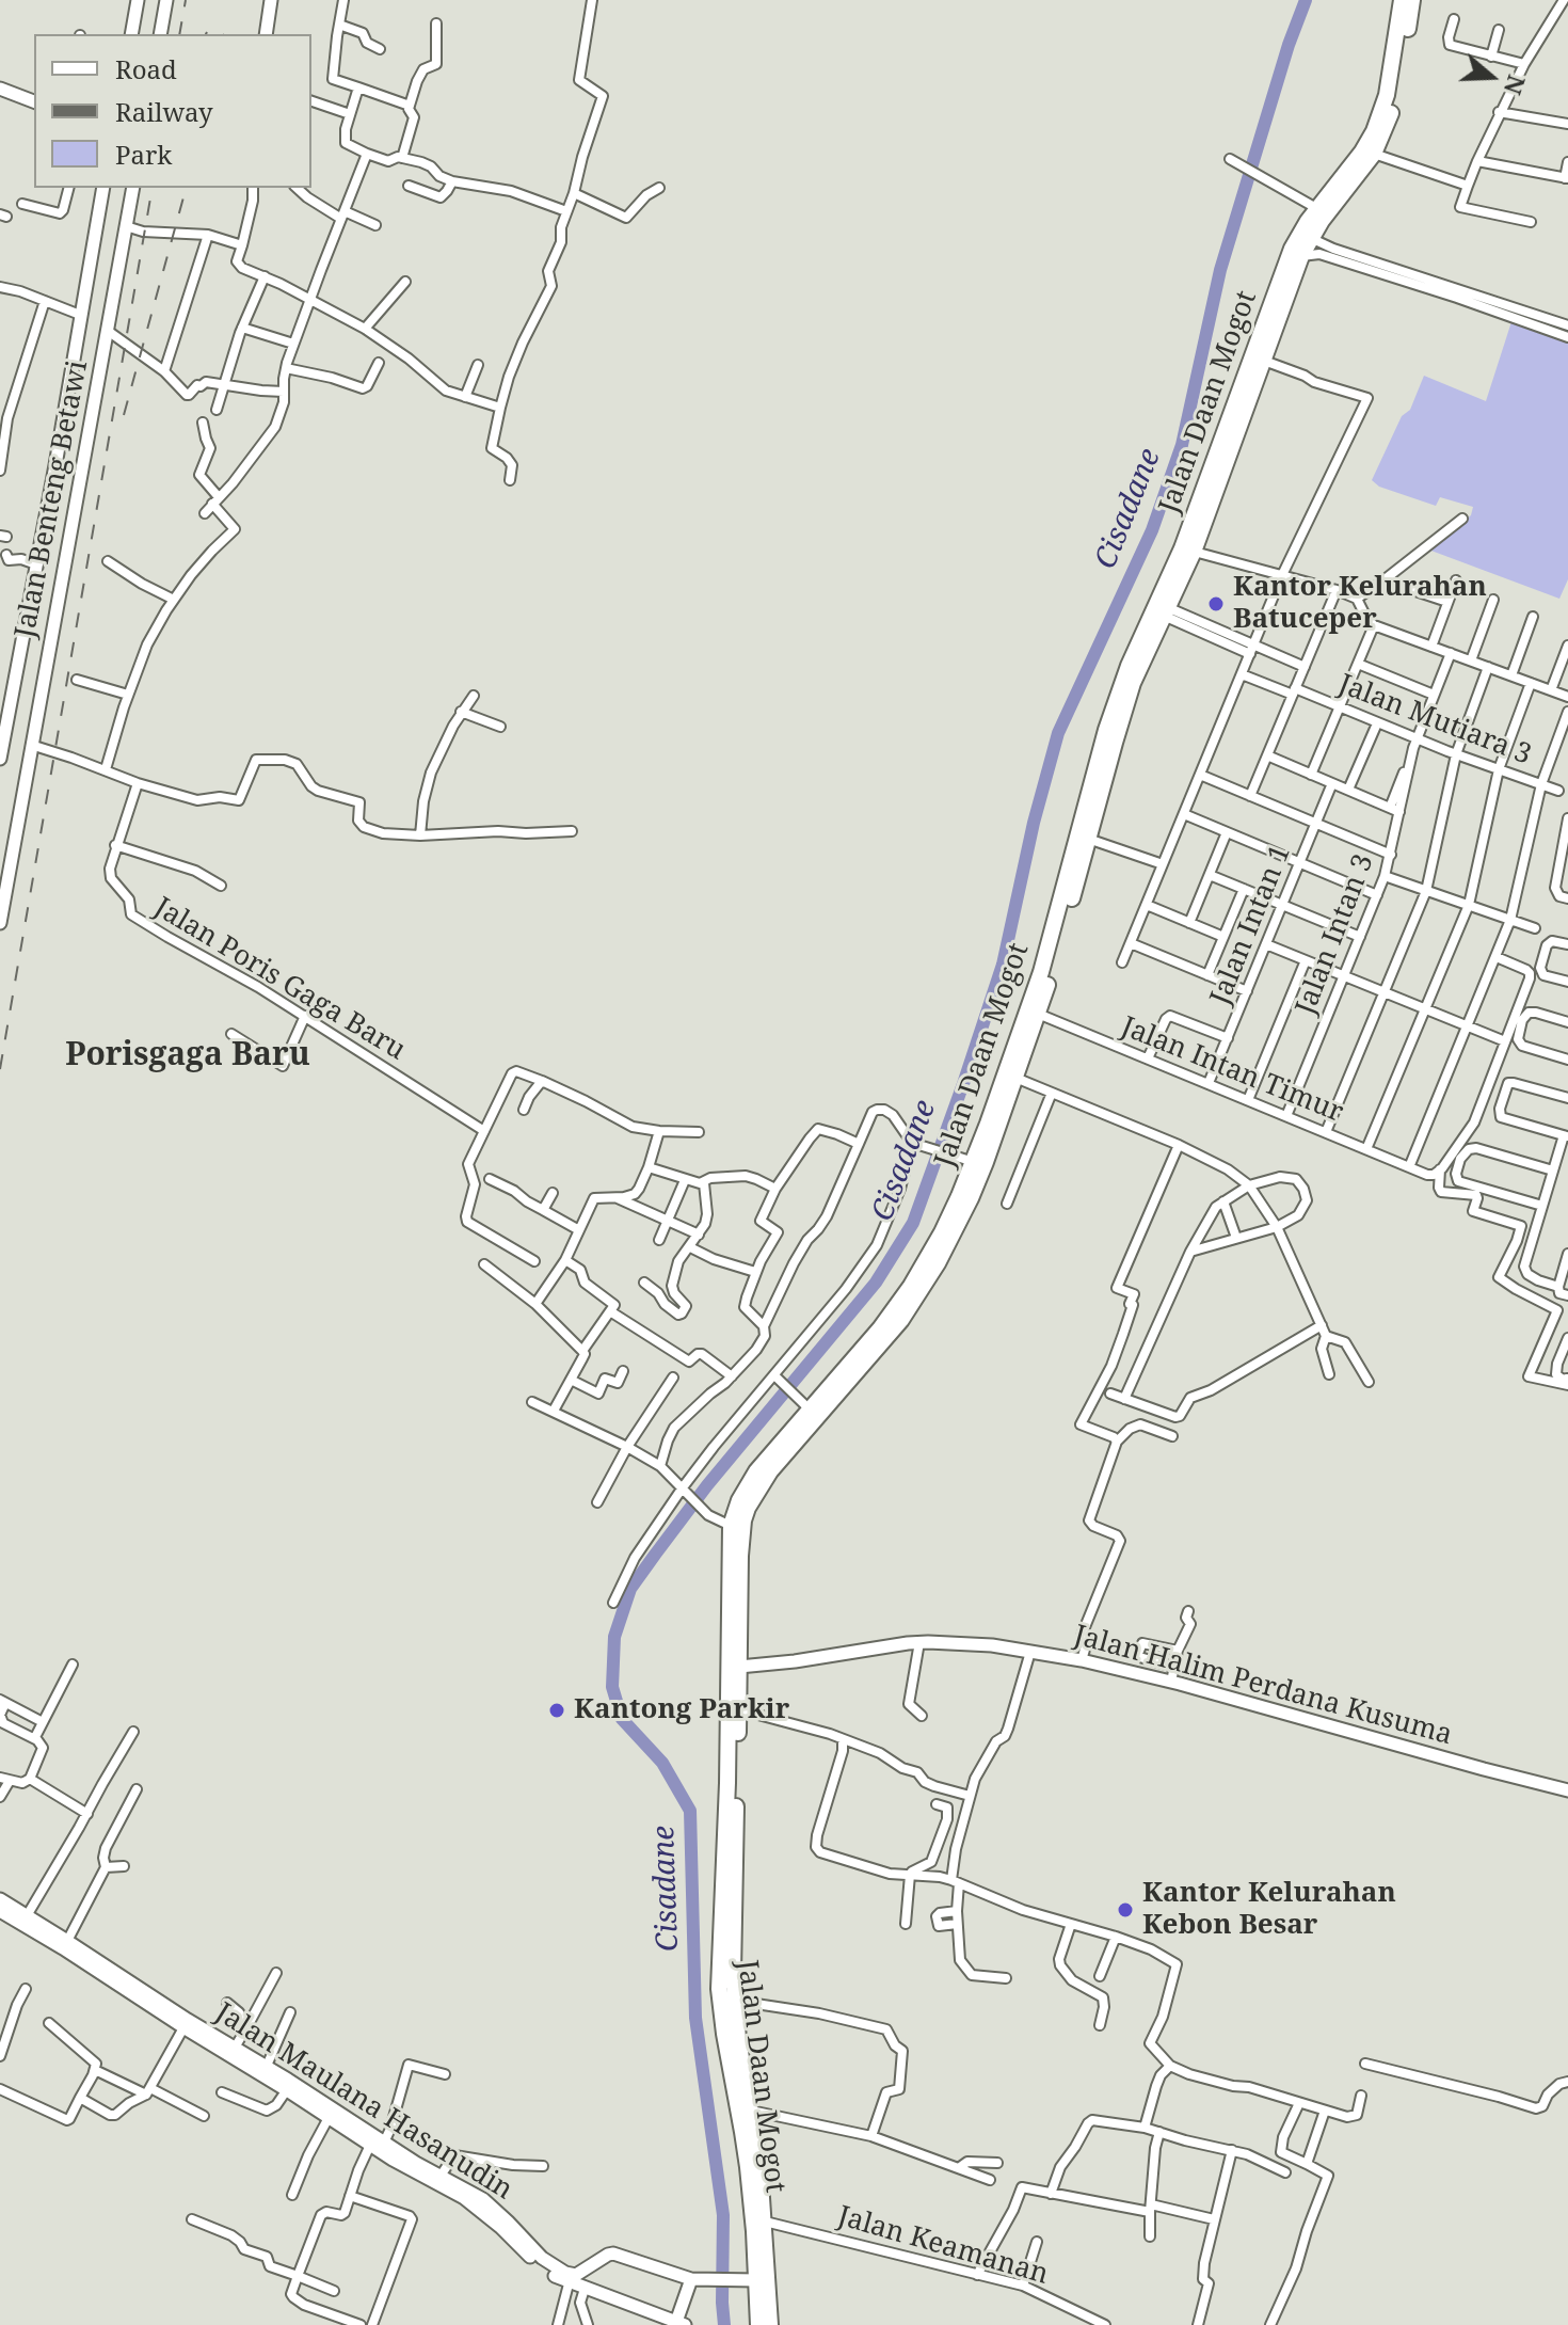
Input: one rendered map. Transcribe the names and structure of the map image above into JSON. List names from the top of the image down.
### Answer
{
  "streets": {
    "highway": ["Jalan Daan Mogot"],
    "main road": ["Jalan Benteng Betawi", "Jalan Halim Perdana Kusuma", "Jalan Maulana Hasanudin"],
    "street": [
      "Jalan Mutiara 3",
      "Jalan Intan 1",
      "Jalan Intan 3",
      "Jalan Poris Gaga Baru",
      "Jalan Intan Timur",
      "Jalan Keamanan"
    ]
  },
  "crossings": [
    ["Jalan Daan Mogot", "Jalan Intan Timur"],
    ["Jalan Daan Mogot", "Jalan Halim Perdana Kusuma"],
    ["Jalan Daan Mogot", "Jalan Keamanan"],
    ["Jalan Mutiara 3", "Jalan Intan 3"],
    ["Jalan Intan 1", "Jalan Intan Timur"],
    ["Jalan Intan 3", "Jalan Intan Timur"]
  ],
  "districts": ["Porisgaga Baru"],
  "water": ["Cisadane"],
  "places": ["Kantor Kelurahan Batuceper", "Kantong Parkir", "Kantor Kelurahan Kebon Besar"],
  "legend": ["Road", "Railway", "Park"],
  "north": "right"
}
